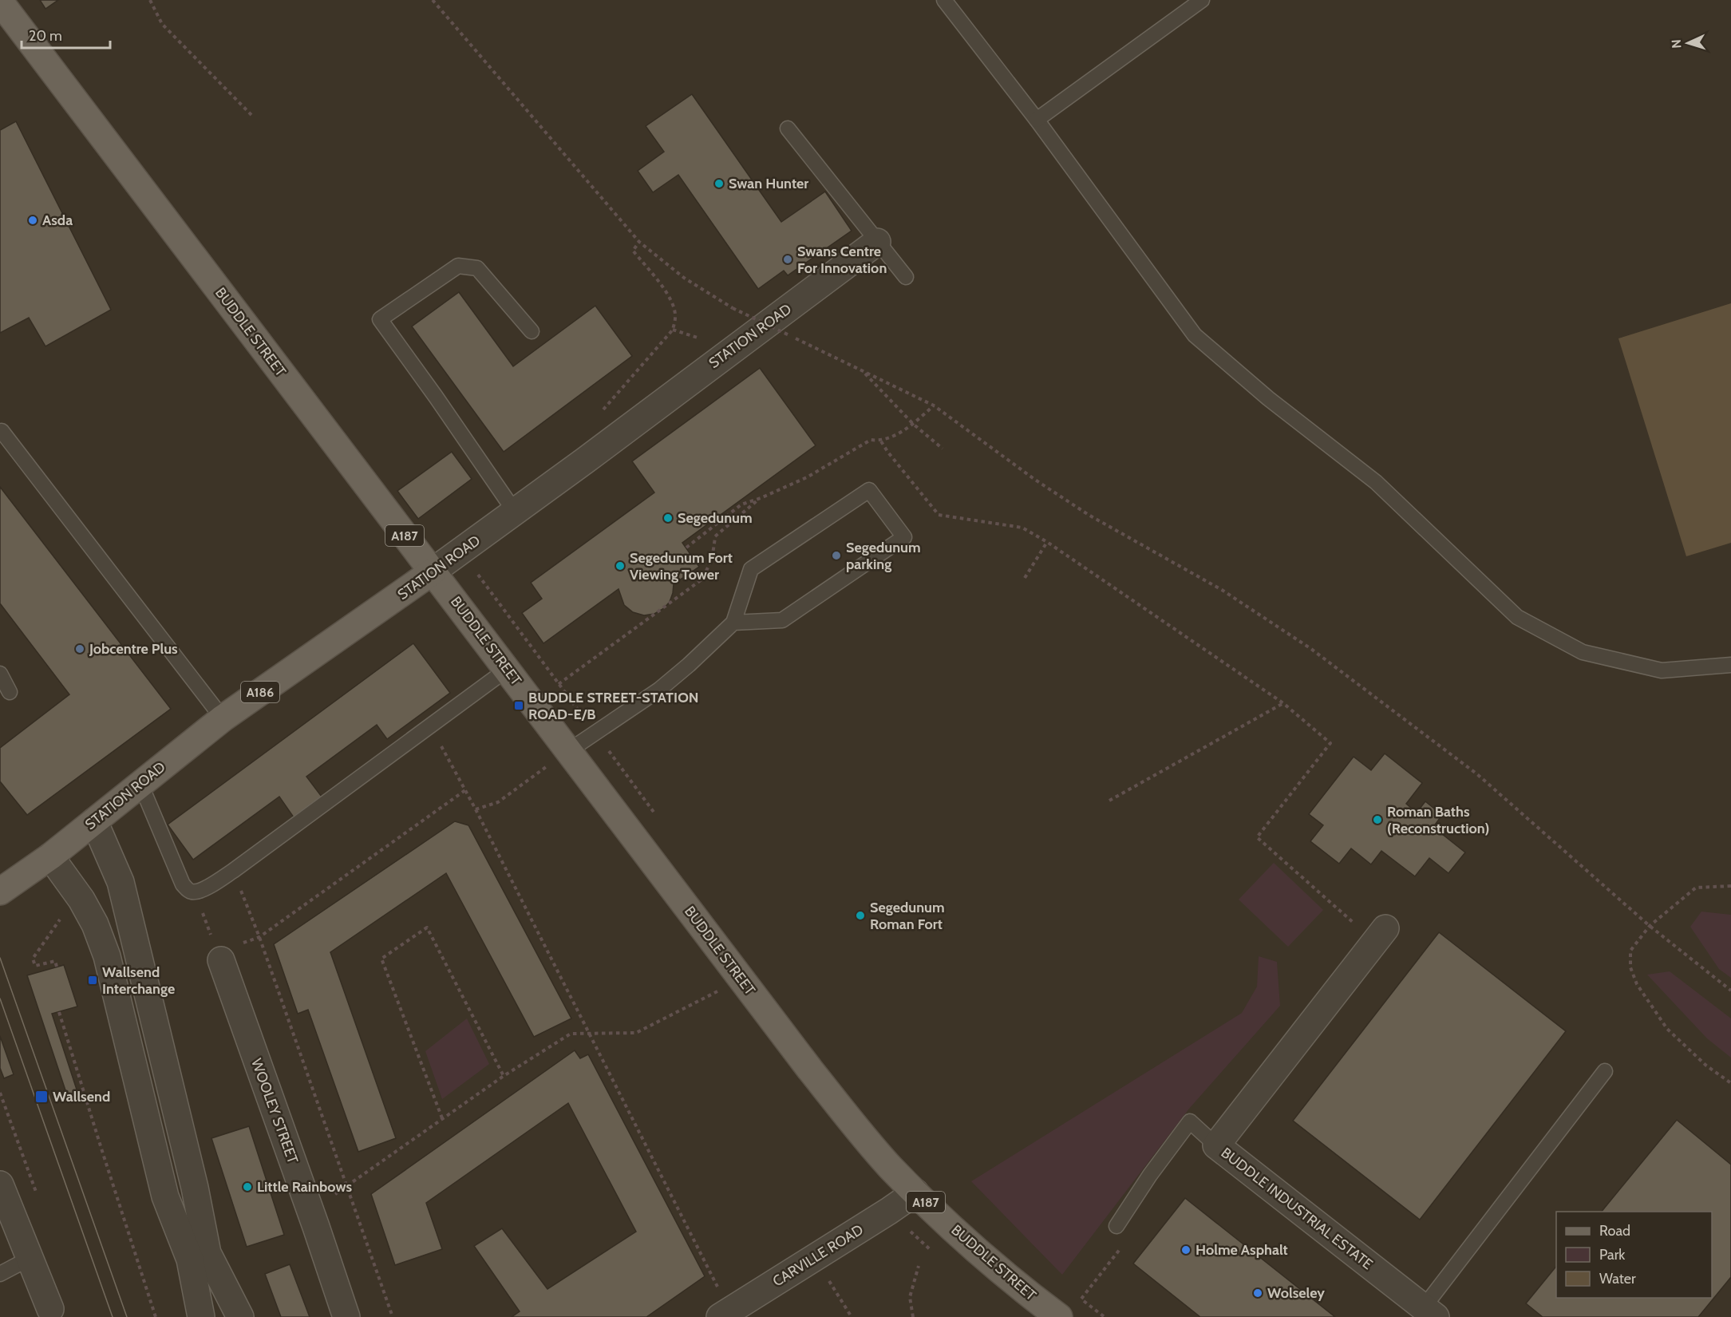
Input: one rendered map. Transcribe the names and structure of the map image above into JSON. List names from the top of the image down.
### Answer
{
  "streets": {
    "main road": [
      "BUDDLE STREET",
      "STATION ROAD",
      "A187",
      "A186"
    ],
    "street": ["WOOLEY STREET", "BUDDLE INDUSTRIAL ESTATE", "CARVILLE ROAD"]
  },
  "crossings": [
    ["BUDDLE STREET", "STATION ROAD"],
    ["BUDDLE STREET", "CARVILLE ROAD"]
  ],
  "places": {
    "other": [
      "Swan Hunter",
      "Asda",
      "Swans Centre For Innovation",
      "Segedunum",
      "Segedunum parking",
      "Segedunum Fort Viewing Tower",
      "Jobcentre Plus",
      "Roman Baths (Reconstruction)",
      "Segedunum Roman Fort",
      "Little Rainbows",
      "Holme Asphalt",
      "Wolseley"
    ],
    "transit": ["BUDDLE STREET-STATION ROAD-E/B", "Wallsend Interchange", "Wallsend"]
  },
  "legend": ["Road", "Park", "Water"],
  "scale_bar": "20 m",
  "north": "left"
}
